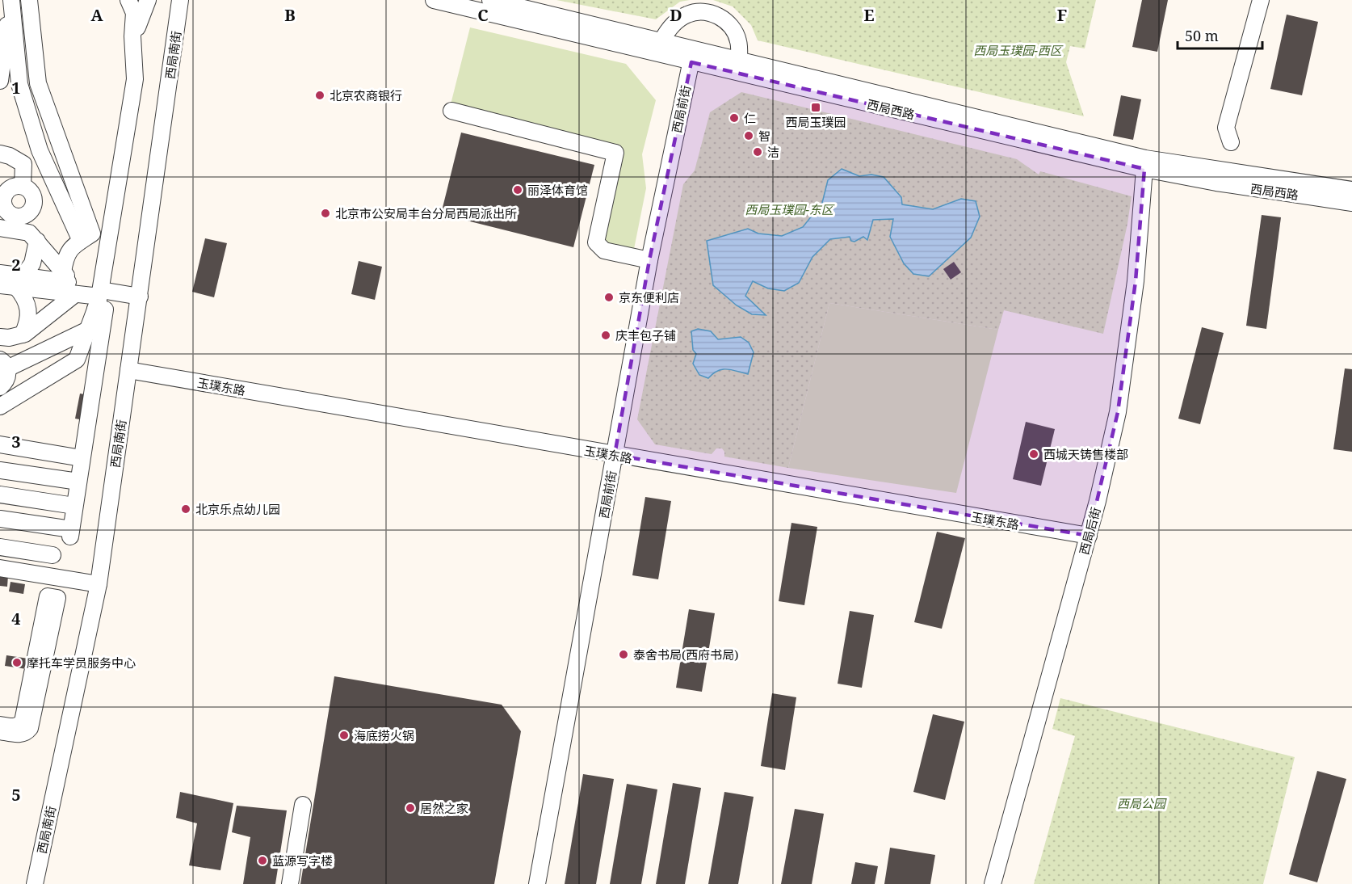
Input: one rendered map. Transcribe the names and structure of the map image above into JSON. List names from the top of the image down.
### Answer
{
  "streets": {
    "street": [
      "西局南街",
      "西局前街",
      "西局西路",
      "玉璞东路",
      "西局后街"
    ]
  },
  "crossings": [
    ["西局南街", "玉璞东路"],
    ["西局前街", "西局西路"],
    ["西局前街", "玉璞东路"],
    ["西局西路", "西局后街"],
    ["玉璞东路", "西局后街"]
  ],
  "parks": ["西局玉璞园-西区", "西局玉璞园-东区", "西局公园"],
  "places": {
    "other": [
      "北京农商银行",
      "仁",
      "智",
      "洁",
      "丽泽体育馆",
      "北京市公安局丰台分局西局派出所",
      "京东便利店",
      "庆丰包子铺",
      "西城天铸售楼部",
      "北京乐点幼儿园",
      "泰舍书局(西府书局)",
      "摩托车学员服务中心",
      "海底捞火锅",
      "居然之家",
      "蓝源写字楼"
    ],
    "transit": ["西局玉璞园"]
  },
  "scale_bar": "50 m",
  "grid": {
    "columns": [
      "A",
      "B",
      "C",
      "D",
      "E",
      "F"
    ],
    "rows": [
      "1",
      "2",
      "3",
      "4",
      "5"
    ]
  }
}
